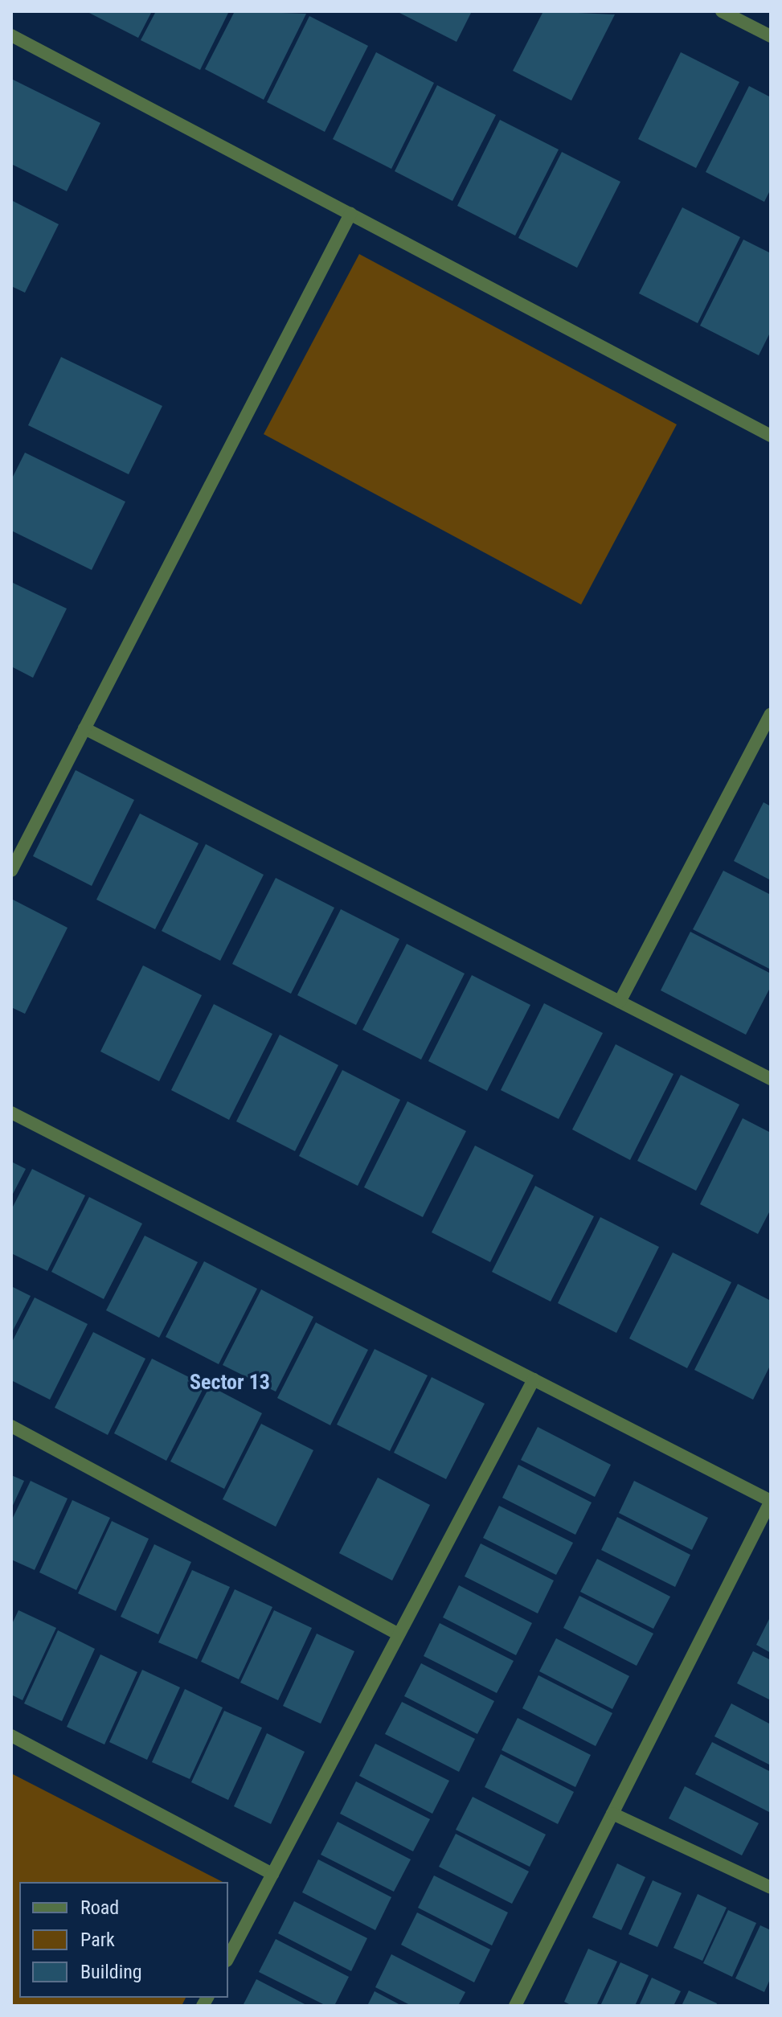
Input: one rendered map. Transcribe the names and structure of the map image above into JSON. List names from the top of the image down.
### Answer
{
  "districts": ["Sector 13"],
  "legend": ["Road", "Park", "Building"]
}
